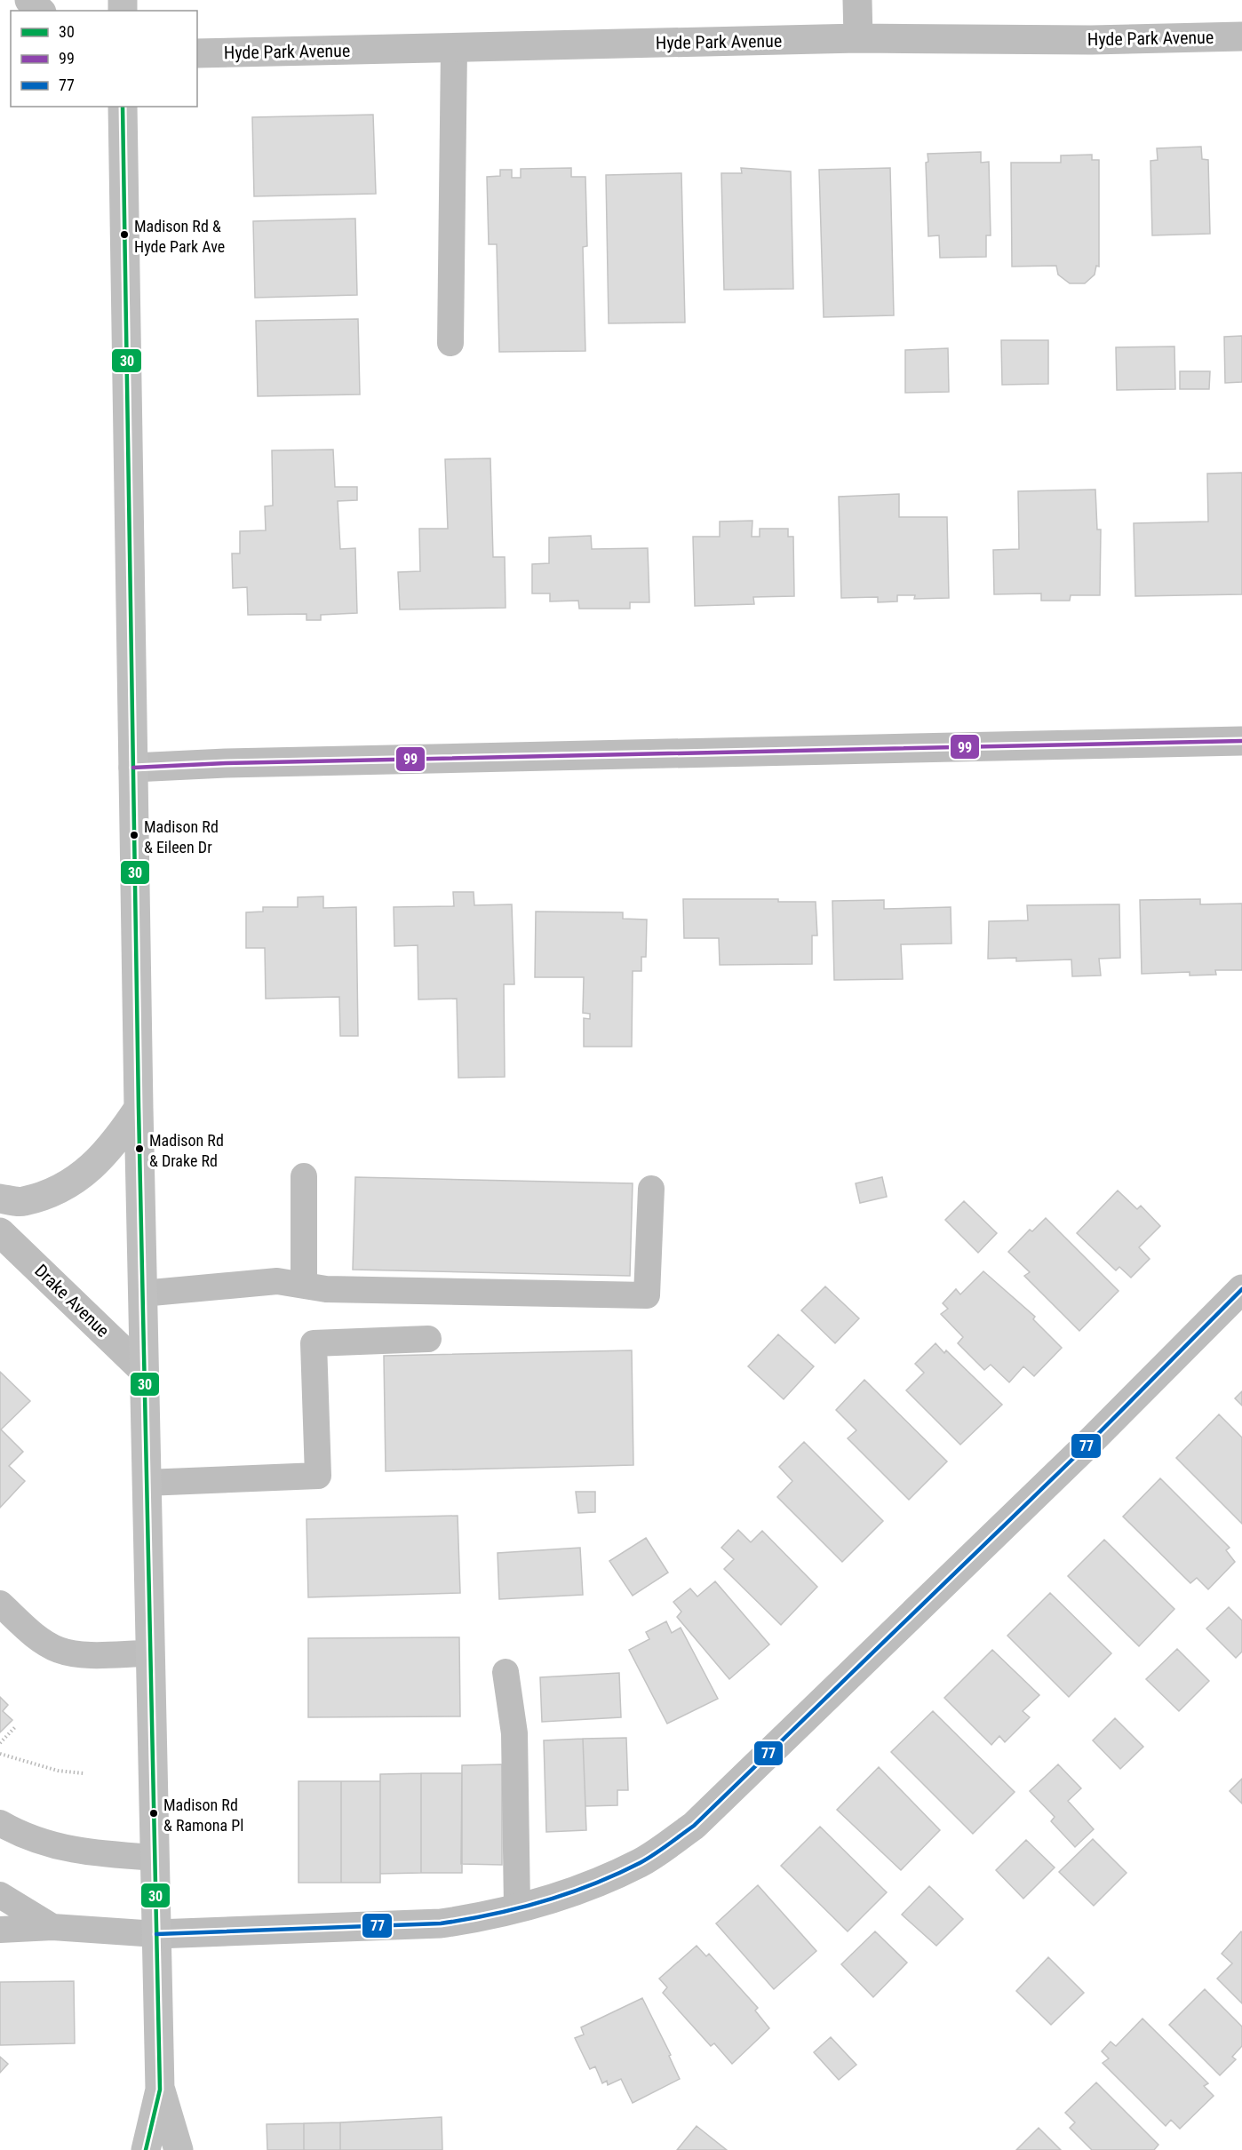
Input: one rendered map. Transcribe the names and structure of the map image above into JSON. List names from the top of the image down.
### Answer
{
  "streets": {
    "street": ["Hyde Park Avenue", "Drake Avenue"]
  },
  "places": [
    "Madison Rd & Hyde Park Ave",
    "Madison Rd & Eileen Dr",
    "Madison Rd & Drake Rd",
    "Madison Rd & Ramona Pl"
  ],
  "lines": ["transit line 30", "transit line 99", "transit line 77"],
  "legend": ["30", "99", "77"]
}
